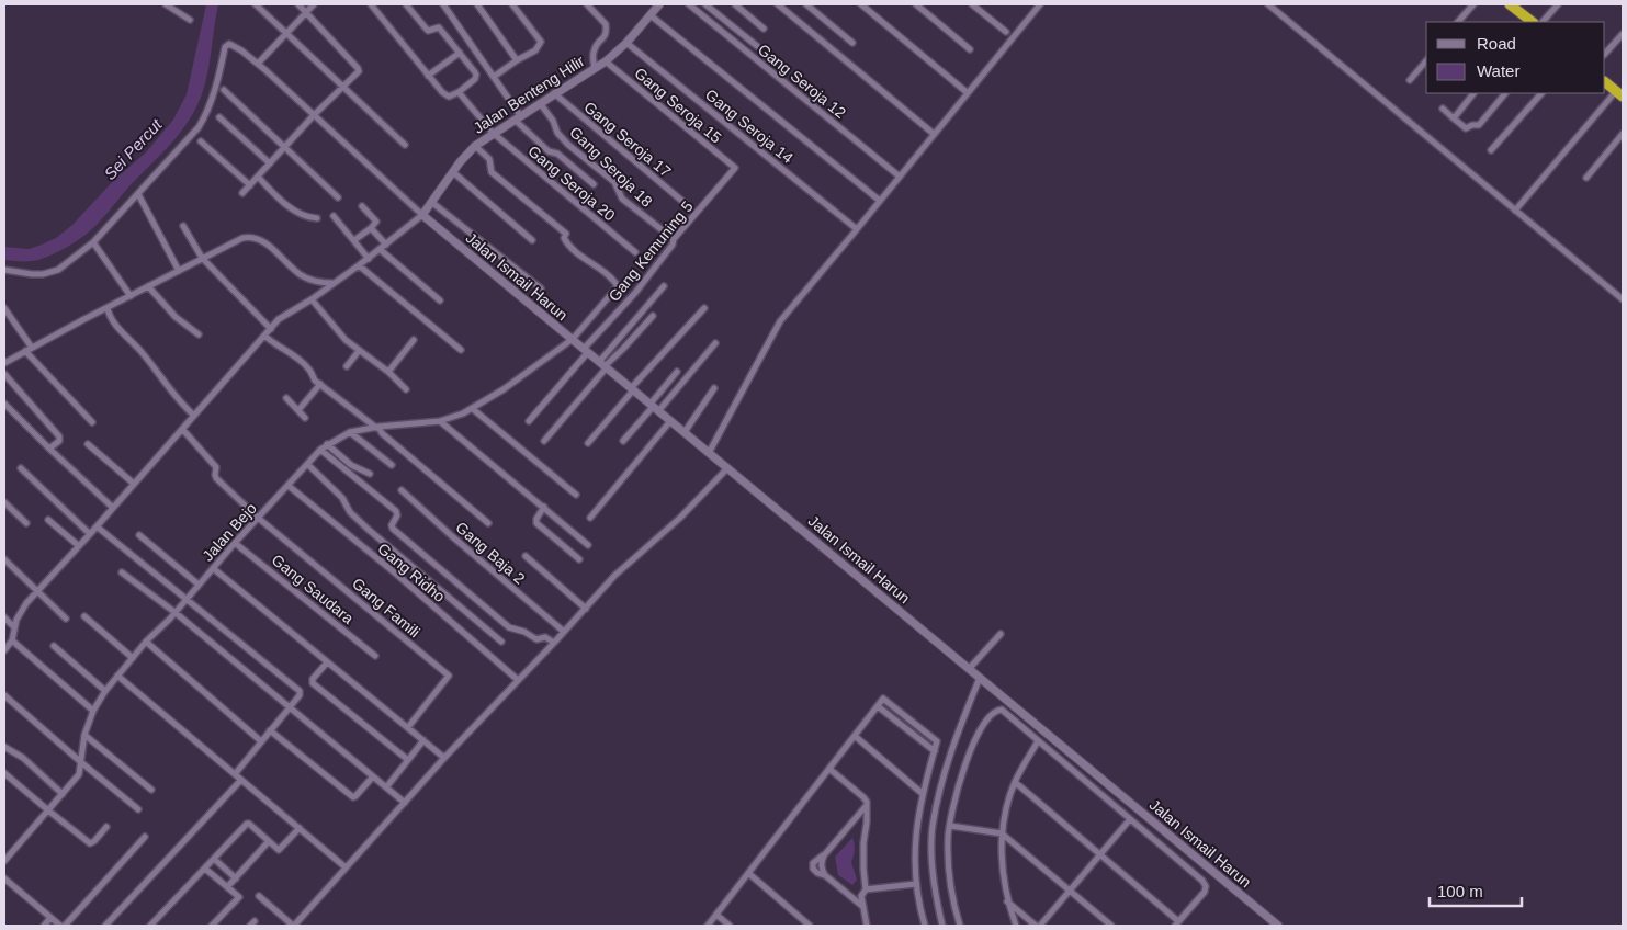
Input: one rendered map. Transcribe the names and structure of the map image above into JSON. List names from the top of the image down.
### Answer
{
  "streets": {
    "street": [
      "Gang Seroja 12",
      "Jalan Benteng Hilir",
      "Gang Seroja 15",
      "Gang Seroja 14",
      "Gang Seroja 17",
      "Gang Seroja 18",
      "Gang Seroja 20",
      "Gang Kemuning 5",
      "Jalan Ismail Harun",
      "Jalan Bejo",
      "Gang Baja 2",
      "Gang Ridho",
      "Gang Saudara",
      "Gang Famili"
    ]
  },
  "crossings": [
    ["Jalan Benteng Hilir", "Gang Seroja 15"],
    ["Jalan Benteng Hilir", "Gang Seroja 14"],
    ["Jalan Benteng Hilir", "Gang Seroja 17"],
    ["Jalan Benteng Hilir", "Gang Seroja 18"],
    ["Jalan Benteng Hilir", "Gang Seroja 20"],
    ["Jalan Benteng Hilir", "Jalan Ismail Harun"],
    ["Jalan Benteng Hilir", "Jalan Bejo"],
    ["Gang Seroja 15", "Gang Kemuning 5"],
    ["Gang Seroja 18", "Gang Kemuning 5"],
    ["Gang Kemuning 5", "Jalan Ismail Harun"],
    ["Jalan Ismail Harun", "Jalan Bejo"],
    ["Jalan Bejo", "Gang Ridho"],
    ["Jalan Bejo", "Gang Saudara"],
    ["Jalan Bejo", "Gang Famili"]
  ],
  "water": ["Sei Percut"],
  "legend": ["Road", "Water"],
  "scale_bar": "100 m"
}
